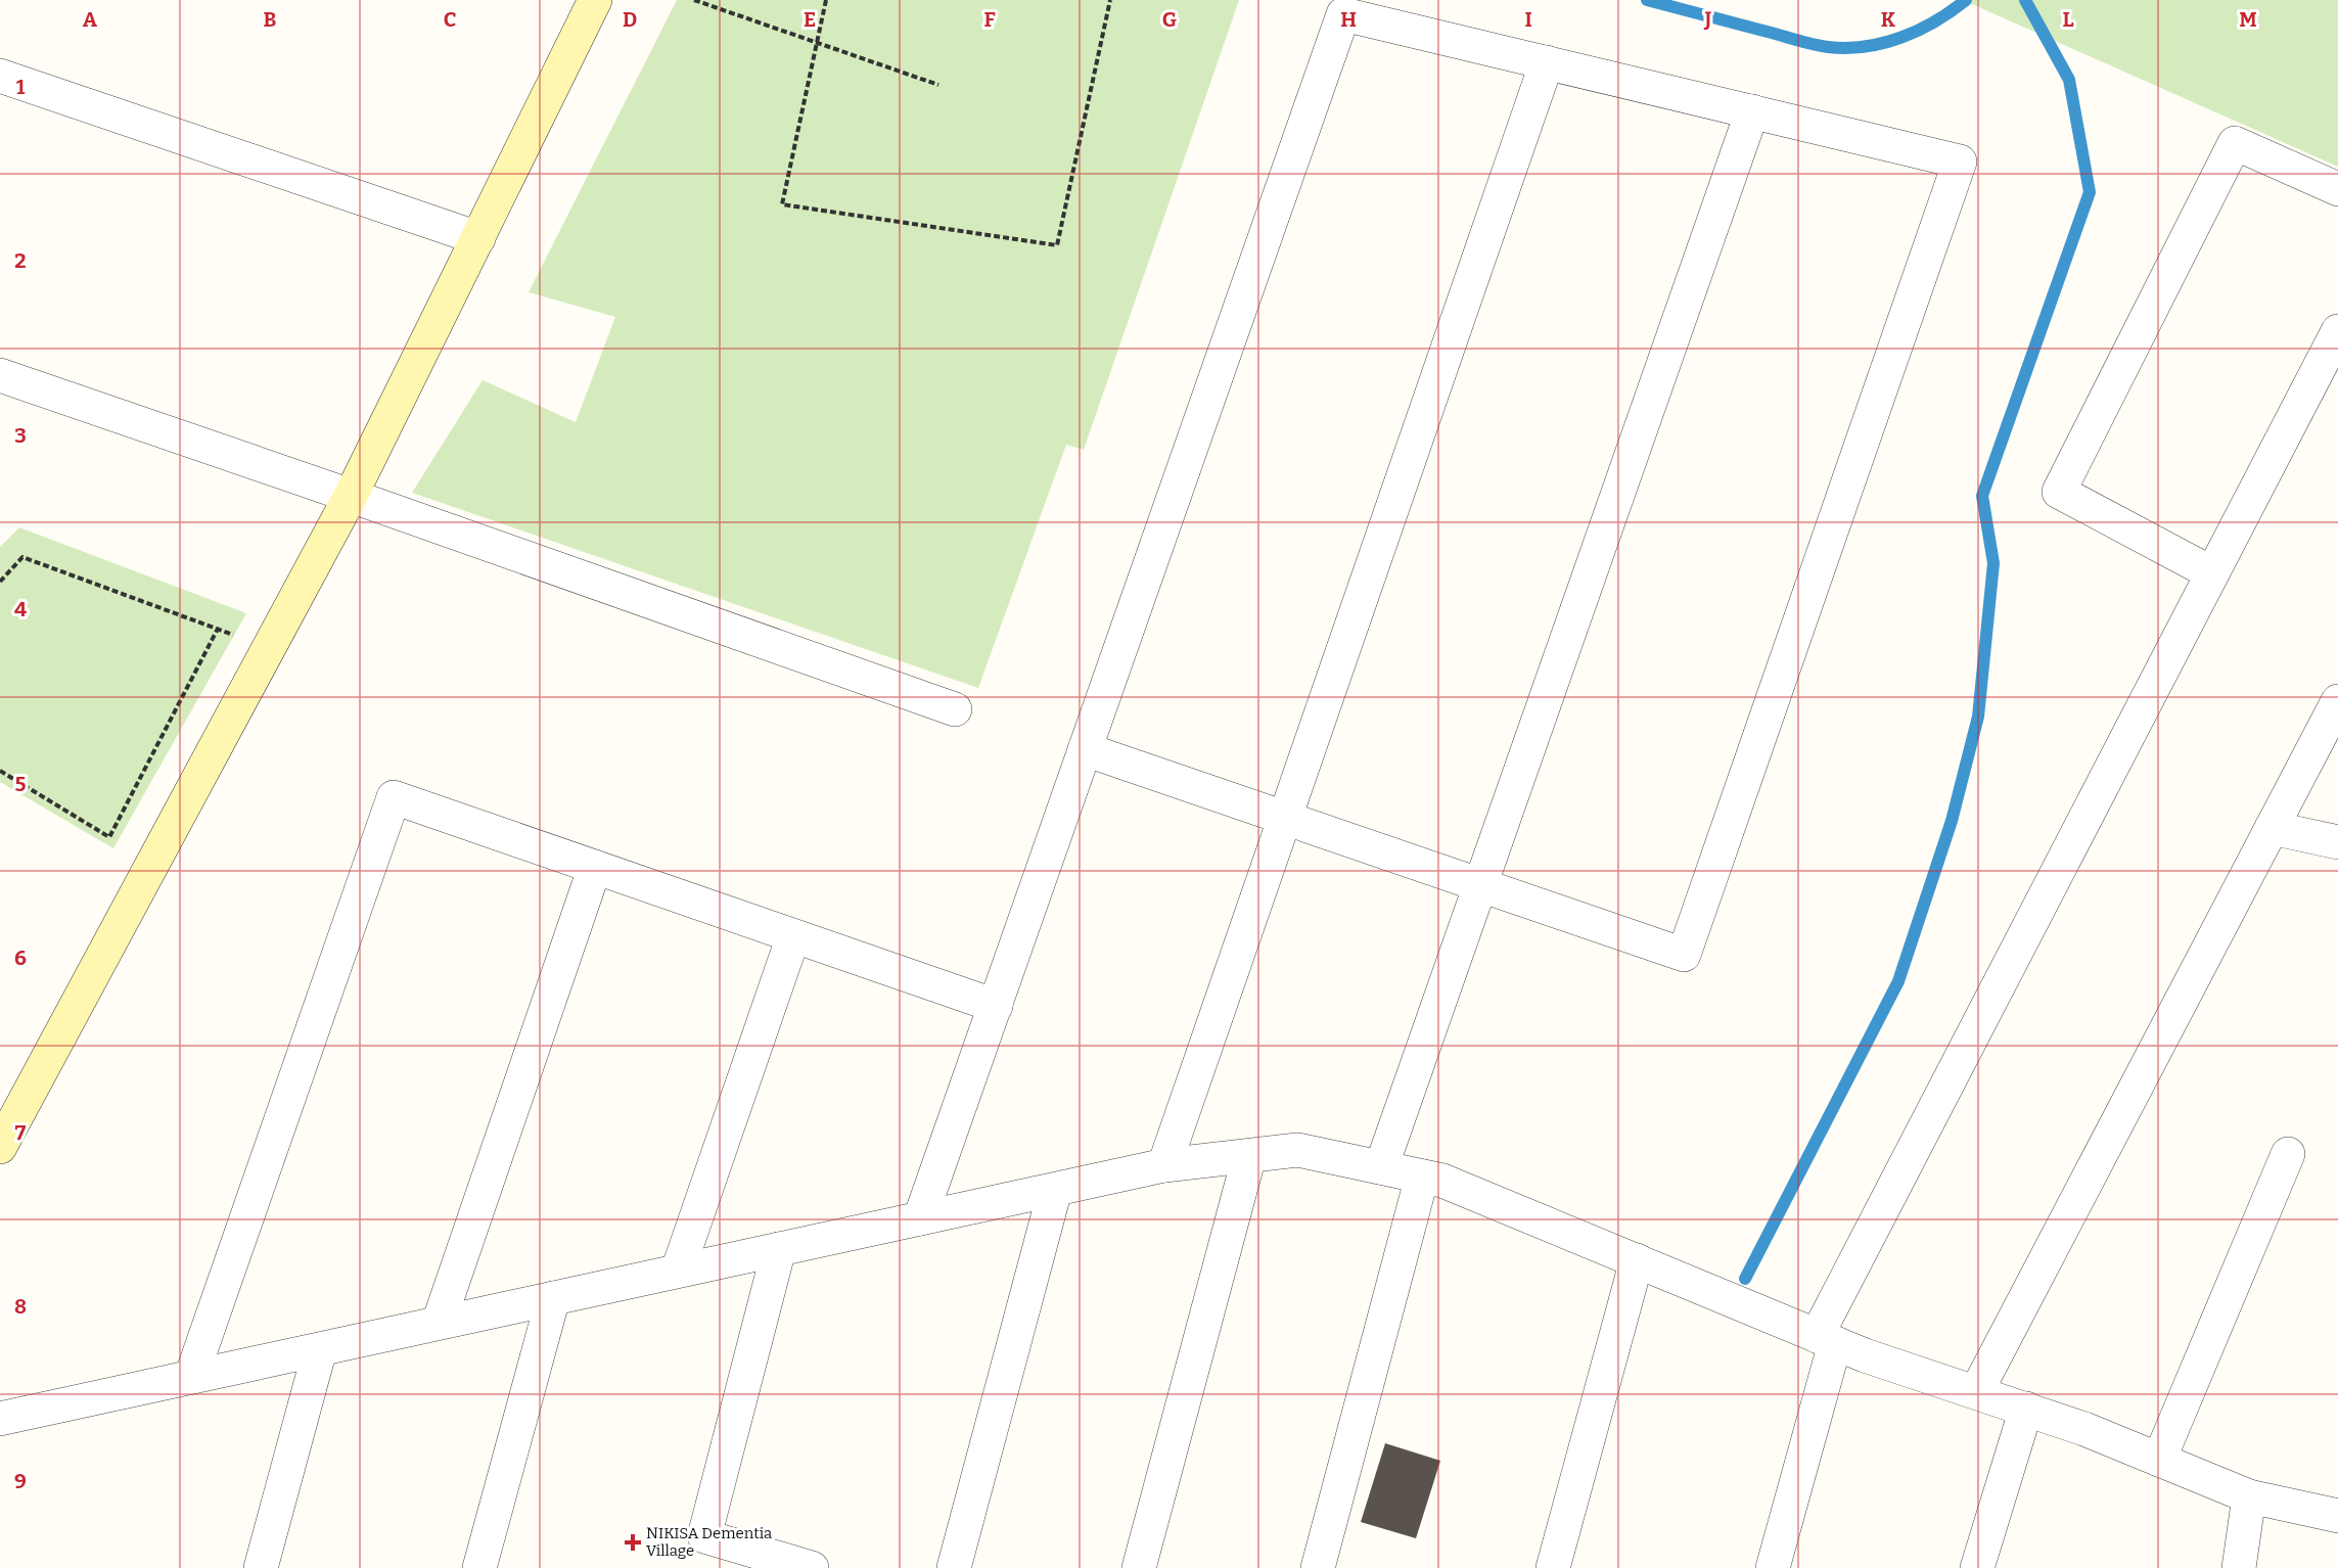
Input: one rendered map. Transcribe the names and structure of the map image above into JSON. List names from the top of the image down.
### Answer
{
  "places": {
    "health": ["NIKISA Dementia Village"]
  },
  "grid": {
    "columns": [
      "A",
      "B",
      "C",
      "D",
      "E",
      "F",
      "G",
      "H",
      "I",
      "J",
      "K",
      "L",
      "M"
    ],
    "rows": [
      "1",
      "2",
      "3",
      "4",
      "5",
      "6",
      "7",
      "8",
      "9"
    ]
  }
}
